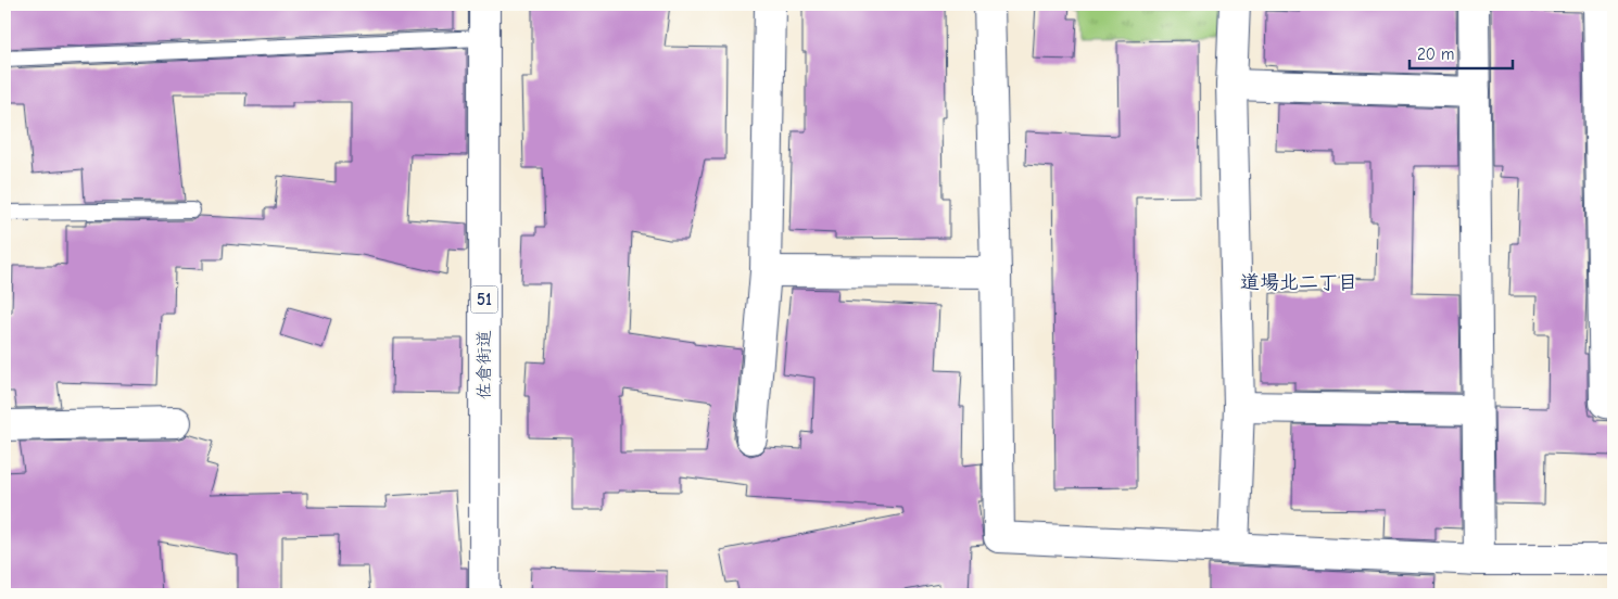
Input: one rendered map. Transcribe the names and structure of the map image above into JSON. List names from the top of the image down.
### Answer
{
  "streets": {
    "main road": ["51", "佐倉街道"]
  },
  "districts": ["道場北二丁目"],
  "scale_bar": "20 m"
}
